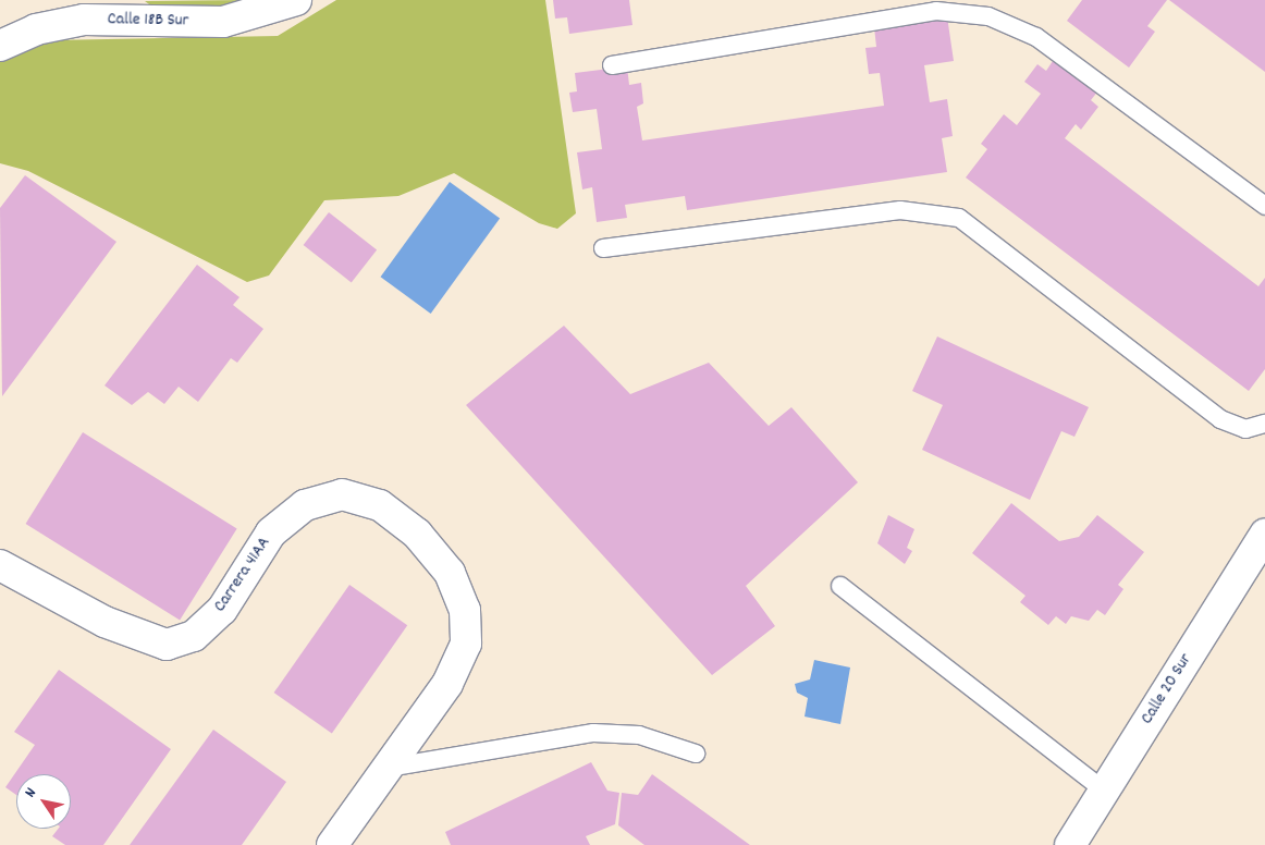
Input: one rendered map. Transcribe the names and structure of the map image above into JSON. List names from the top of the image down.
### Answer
{
  "streets": {
    "street": ["Calle 18B Sur", "Carrera 41AA", "Calle 20 Sur"]
  },
  "north": "top left"
}
